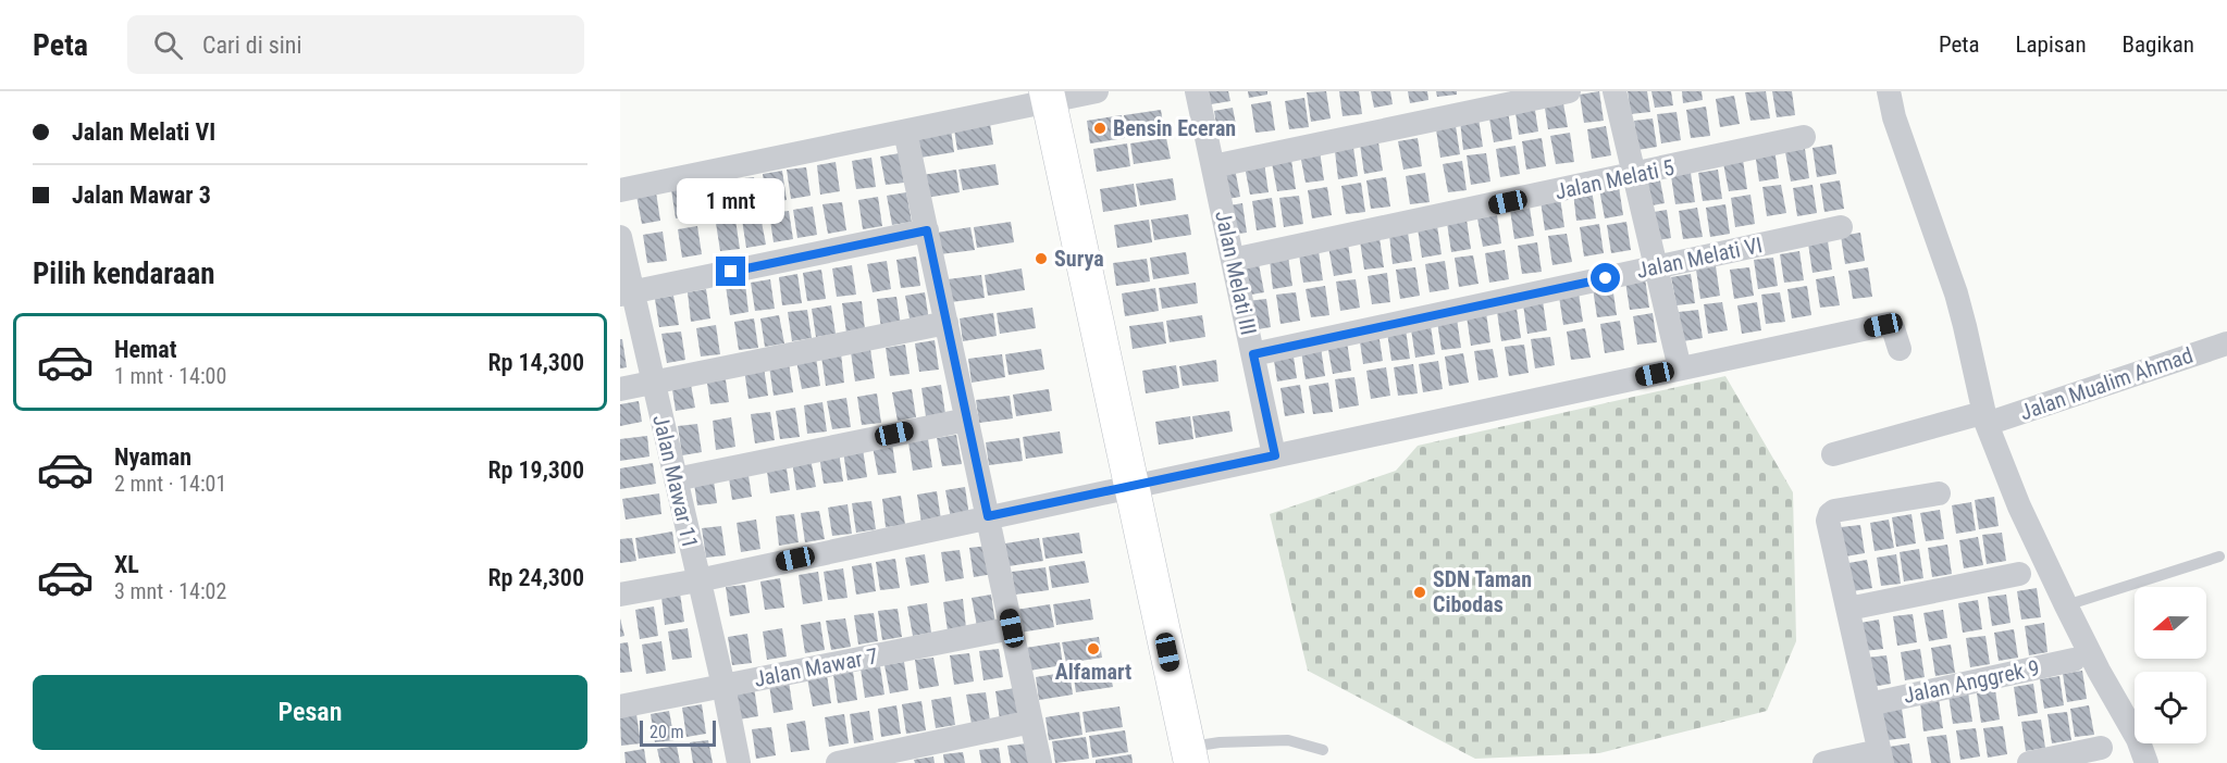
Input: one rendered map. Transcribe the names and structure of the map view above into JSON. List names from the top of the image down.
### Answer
{
  "streets": {
    "street": [
      "Jalan Melati 5",
      "Jalan Melati VI",
      "Jalan Melati III",
      "Jalan Mualim Ahmad",
      "Jalan Mawar 11",
      "Jalan Mawar 7",
      "Jalan Anggrek 9"
    ]
  },
  "crossings": [
    ["Jalan Melati 5", "Jalan Melati III"],
    ["Jalan Melati VI", "Jalan Melati III"],
    ["Jalan Mawar 11", "Jalan Mawar 7"]
  ],
  "places": [
    "Bensin Eceran",
    "Surya",
    "SDN Taman Cibodas",
    "Alfamart"
  ],
  "scale_bar": "20 m",
  "north": "left",
  "page": {
    "header": "Peta",
    "search": "Cari di sini",
    "nav": ["Peta", "Lapisan", "Bagikan"],
    "banner": ["Jalan Melati VI", "Jalan Mawar 3"],
    "bubble": "1 mnt",
    "heading": "Pilih kendaraan",
    "list": [
      {
        "name": "Hemat",
        "note": "1 mnt · 14:00",
        "value": "Rp 14,300"
      },
      {
        "name": "Nyaman",
        "note": "2 mnt · 14:01",
        "value": "Rp 19,300"
      },
      {
        "name": "XL",
        "note": "3 mnt · 14:02",
        "value": "Rp 24,300"
      }
    ],
    "buttons": "Pesan",
    "scale": "20 m"
  }
}
